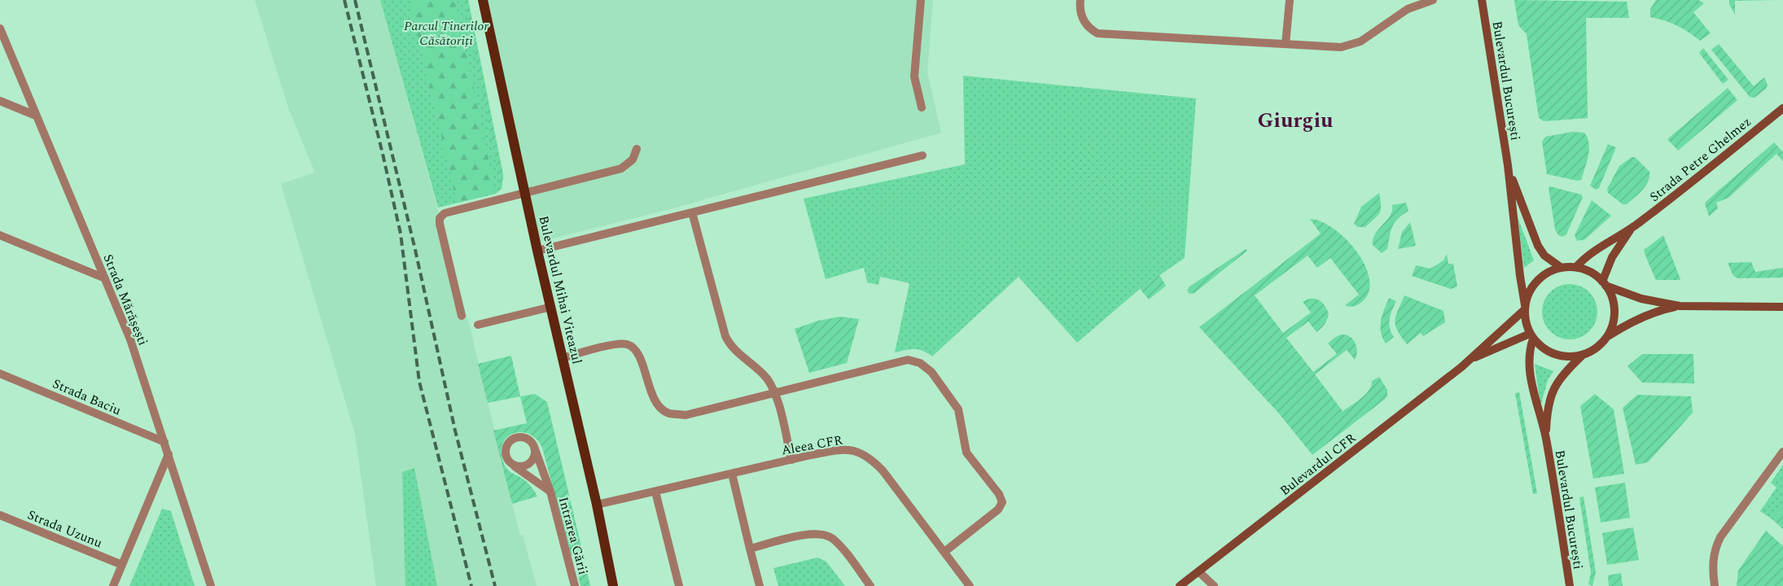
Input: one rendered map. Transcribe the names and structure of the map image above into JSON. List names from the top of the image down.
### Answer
{
  "streets": {
    "main road": [
      "Bulevardul București",
      "Strada Petre Ghelmez",
      "Bulevardul Mihai Viteazul",
      "Bulevardul CFR"
    ],
    "street": [
      "Strada Mărășești",
      "Strada Baciu",
      "Aleea CFR",
      "Strada Uzunu",
      "Intrarea Gării"
    ]
  },
  "crossings": [
    ["Bulevardul București", "Strada Petre Ghelmez"],
    ["Bulevardul București", "Bulevardul CFR"],
    ["Strada Petre Ghelmez", "Bulevardul CFR"],
    ["Bulevardul Mihai Viteazul", "Aleea CFR"],
    ["Strada Mărășești", "Strada Baciu"]
  ],
  "districts": ["Giurgiu"],
  "parks": ["Parcul Tinerilor Căsătoriți"]
}
